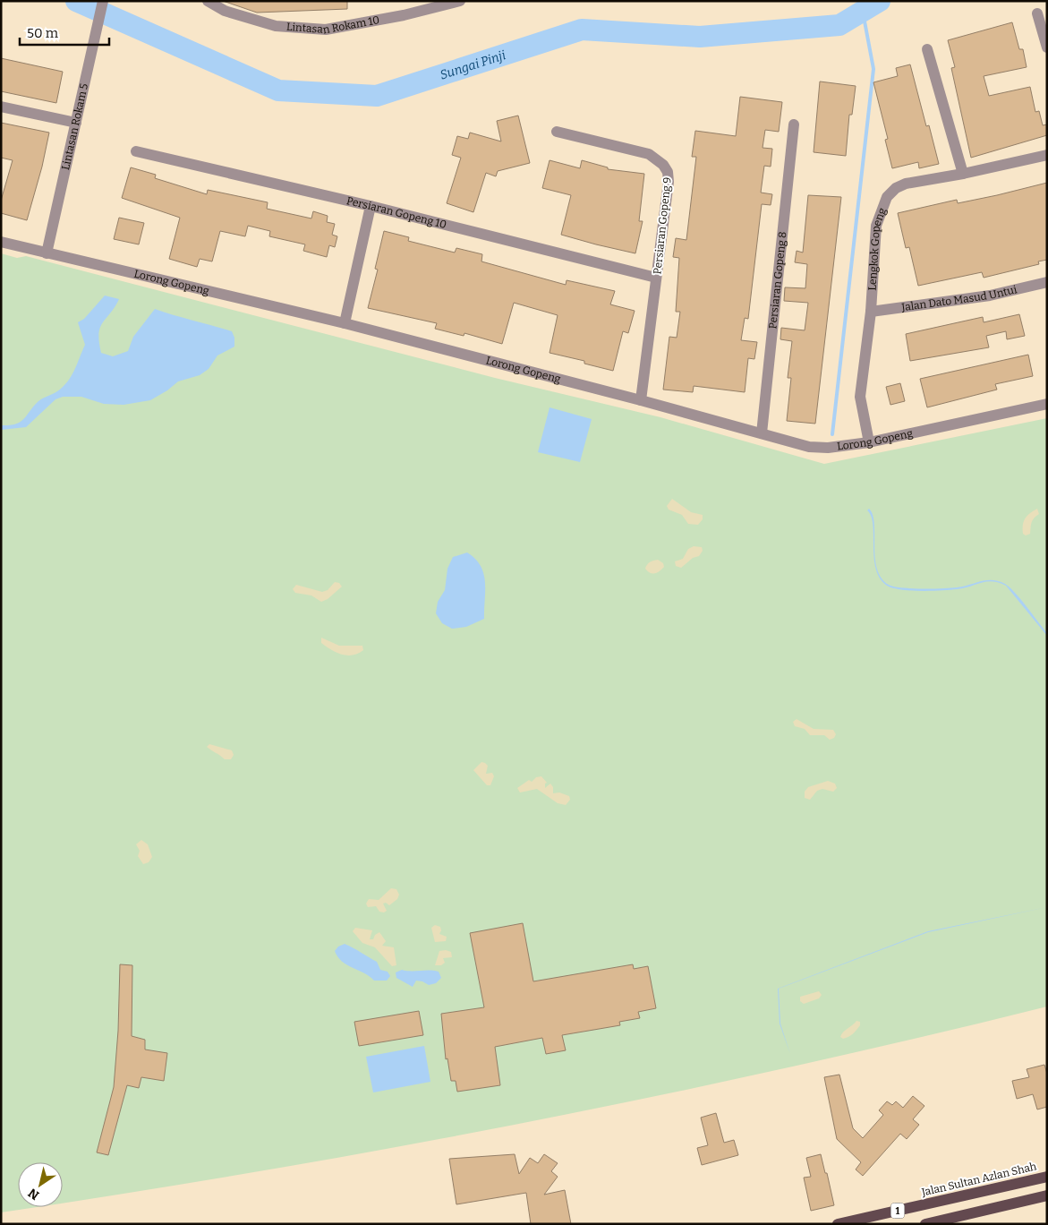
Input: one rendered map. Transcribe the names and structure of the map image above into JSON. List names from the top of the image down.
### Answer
{
  "streets": {
    "main road": ["Jalan Sultan Azlan Shah", "1"],
    "street": [
      "Lintasan Rokam 10",
      "Lintasan Rokam 5",
      "Persiaran Gopeng 10",
      "Persiaran Gopeng 9",
      "Lengkok Gopeng",
      "Persiaran Gopeng 8",
      "Lorong Gopeng",
      "Jalan Dato Masud Untui"
    ]
  },
  "crossings": [
    ["Lintasan Rokam 5", "Lorong Gopeng"],
    ["Persiaran Gopeng 10", "Persiaran Gopeng 9"],
    ["Persiaran Gopeng 9", "Lorong Gopeng"],
    ["Lengkok Gopeng", "Lorong Gopeng"],
    ["Lengkok Gopeng", "Jalan Dato Masud Untui"],
    ["Persiaran Gopeng 8", "Lorong Gopeng"]
  ],
  "water": ["Sungai Pinji"],
  "scale_bar": "50 m",
  "north": "bottom left"
}
